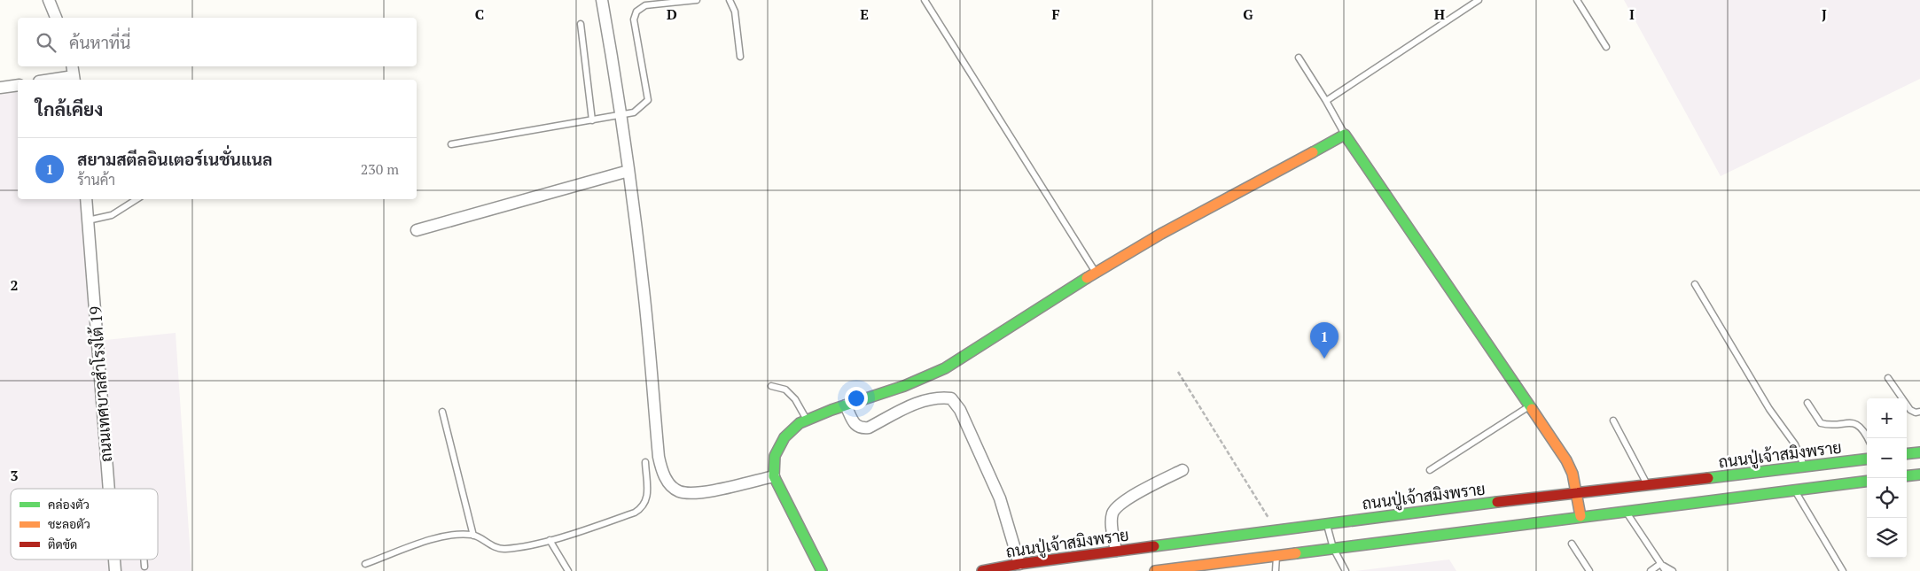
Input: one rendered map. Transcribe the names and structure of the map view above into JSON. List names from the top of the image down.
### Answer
{
  "streets": {
    "main road": ["ถนนปู่เจ้าสมิงพราย"],
    "street": ["ถนนเทศบาลสำโรงใต้ 19"]
  },
  "legend": ["คล่องตัว", "ชะลอตัว", "ติดขัด"],
  "page": {
    "search": "ค้นหาที่นี่",
    "heading": "ใกล้เคียง",
    "list": [
      {
        "mark": "1",
        "name": "สยามสตีลอินเตอร์เนชั่นแนล",
        "note": "ร้านค้า",
        "value": "230 m"
      }
    ],
    "pins": "1",
    "map_buttons": ["+", "−"]
  },
  "grid": {
    "columns": [
      "C",
      "D",
      "E",
      "F",
      "G",
      "H",
      "I",
      "J"
    ],
    "rows": ["2", "3"]
  }
}
